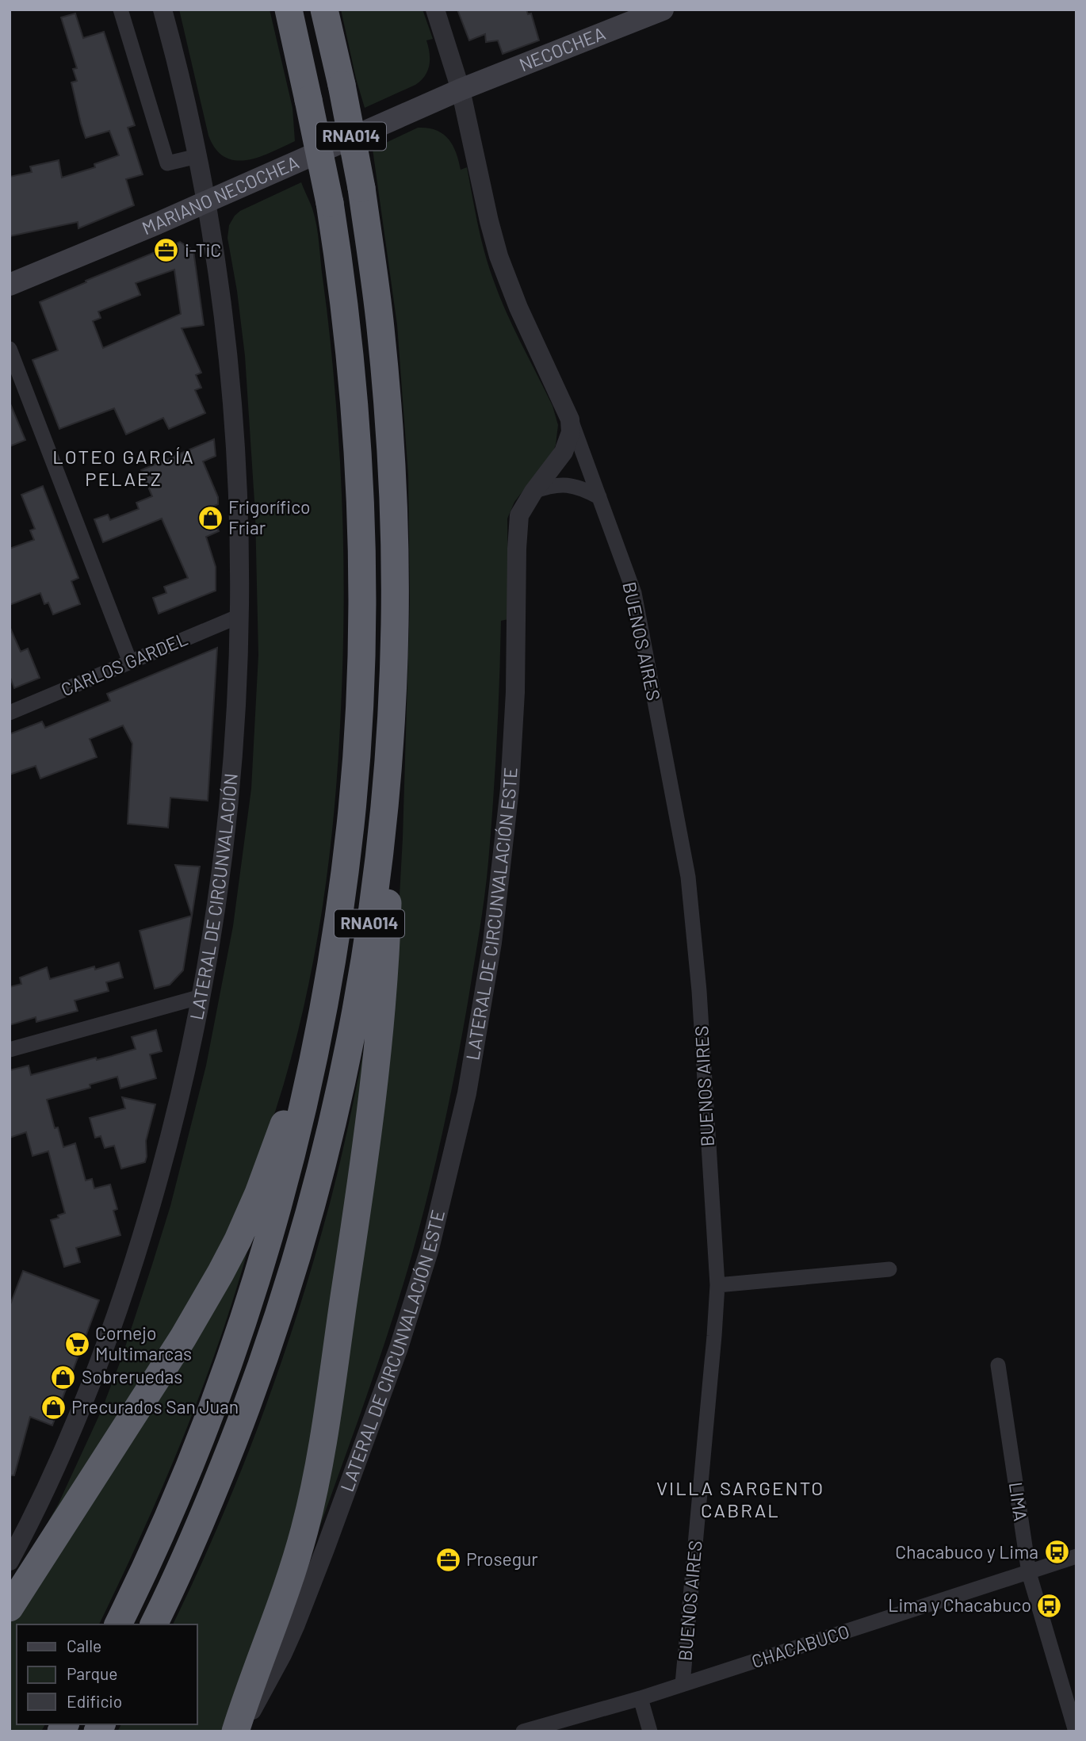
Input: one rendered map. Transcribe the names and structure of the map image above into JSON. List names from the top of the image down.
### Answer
{
  "streets": {
    "highway": ["RNA014"],
    "main road": ["NECOCHEA", "MARIANO NECOCHEA"],
    "street": [
      "BUENOS AIRES",
      "CARLOS GARDEL",
      "LATERAL DE CIRCUNVALACIÓN",
      "LATERAL DE CIRCUNVALACIÓN ESTE",
      "LIMA",
      "CHACABUCO"
    ]
  },
  "crossings": [
    ["NECOCHEA", "MARIANO NECOCHEA"],
    ["MARIANO NECOCHEA", "LATERAL DE CIRCUNVALACIÓN"],
    ["BUENOS AIRES", "LATERAL DE CIRCUNVALACIÓN ESTE"],
    ["BUENOS AIRES", "CHACABUCO"],
    ["CARLOS GARDEL", "LATERAL DE CIRCUNVALACIÓN"],
    ["LIMA", "CHACABUCO"]
  ],
  "districts": ["LOTEO GARCÍA PELAEZ", "VILLA SARGENTO CABRAL"],
  "places": {
    "office": ["i-TiC", "Prosegur"],
    "shop": ["Frigorífico Friar", "Sobreruedas", "Precurados San Juan"],
    "supermarket": ["Cornejo Multimarcas"],
    "bus stop": ["Chacabuco y Lima", "Lima y Chacabuco"]
  },
  "legend": ["Calle", "Parque", "Edificio"]
}
